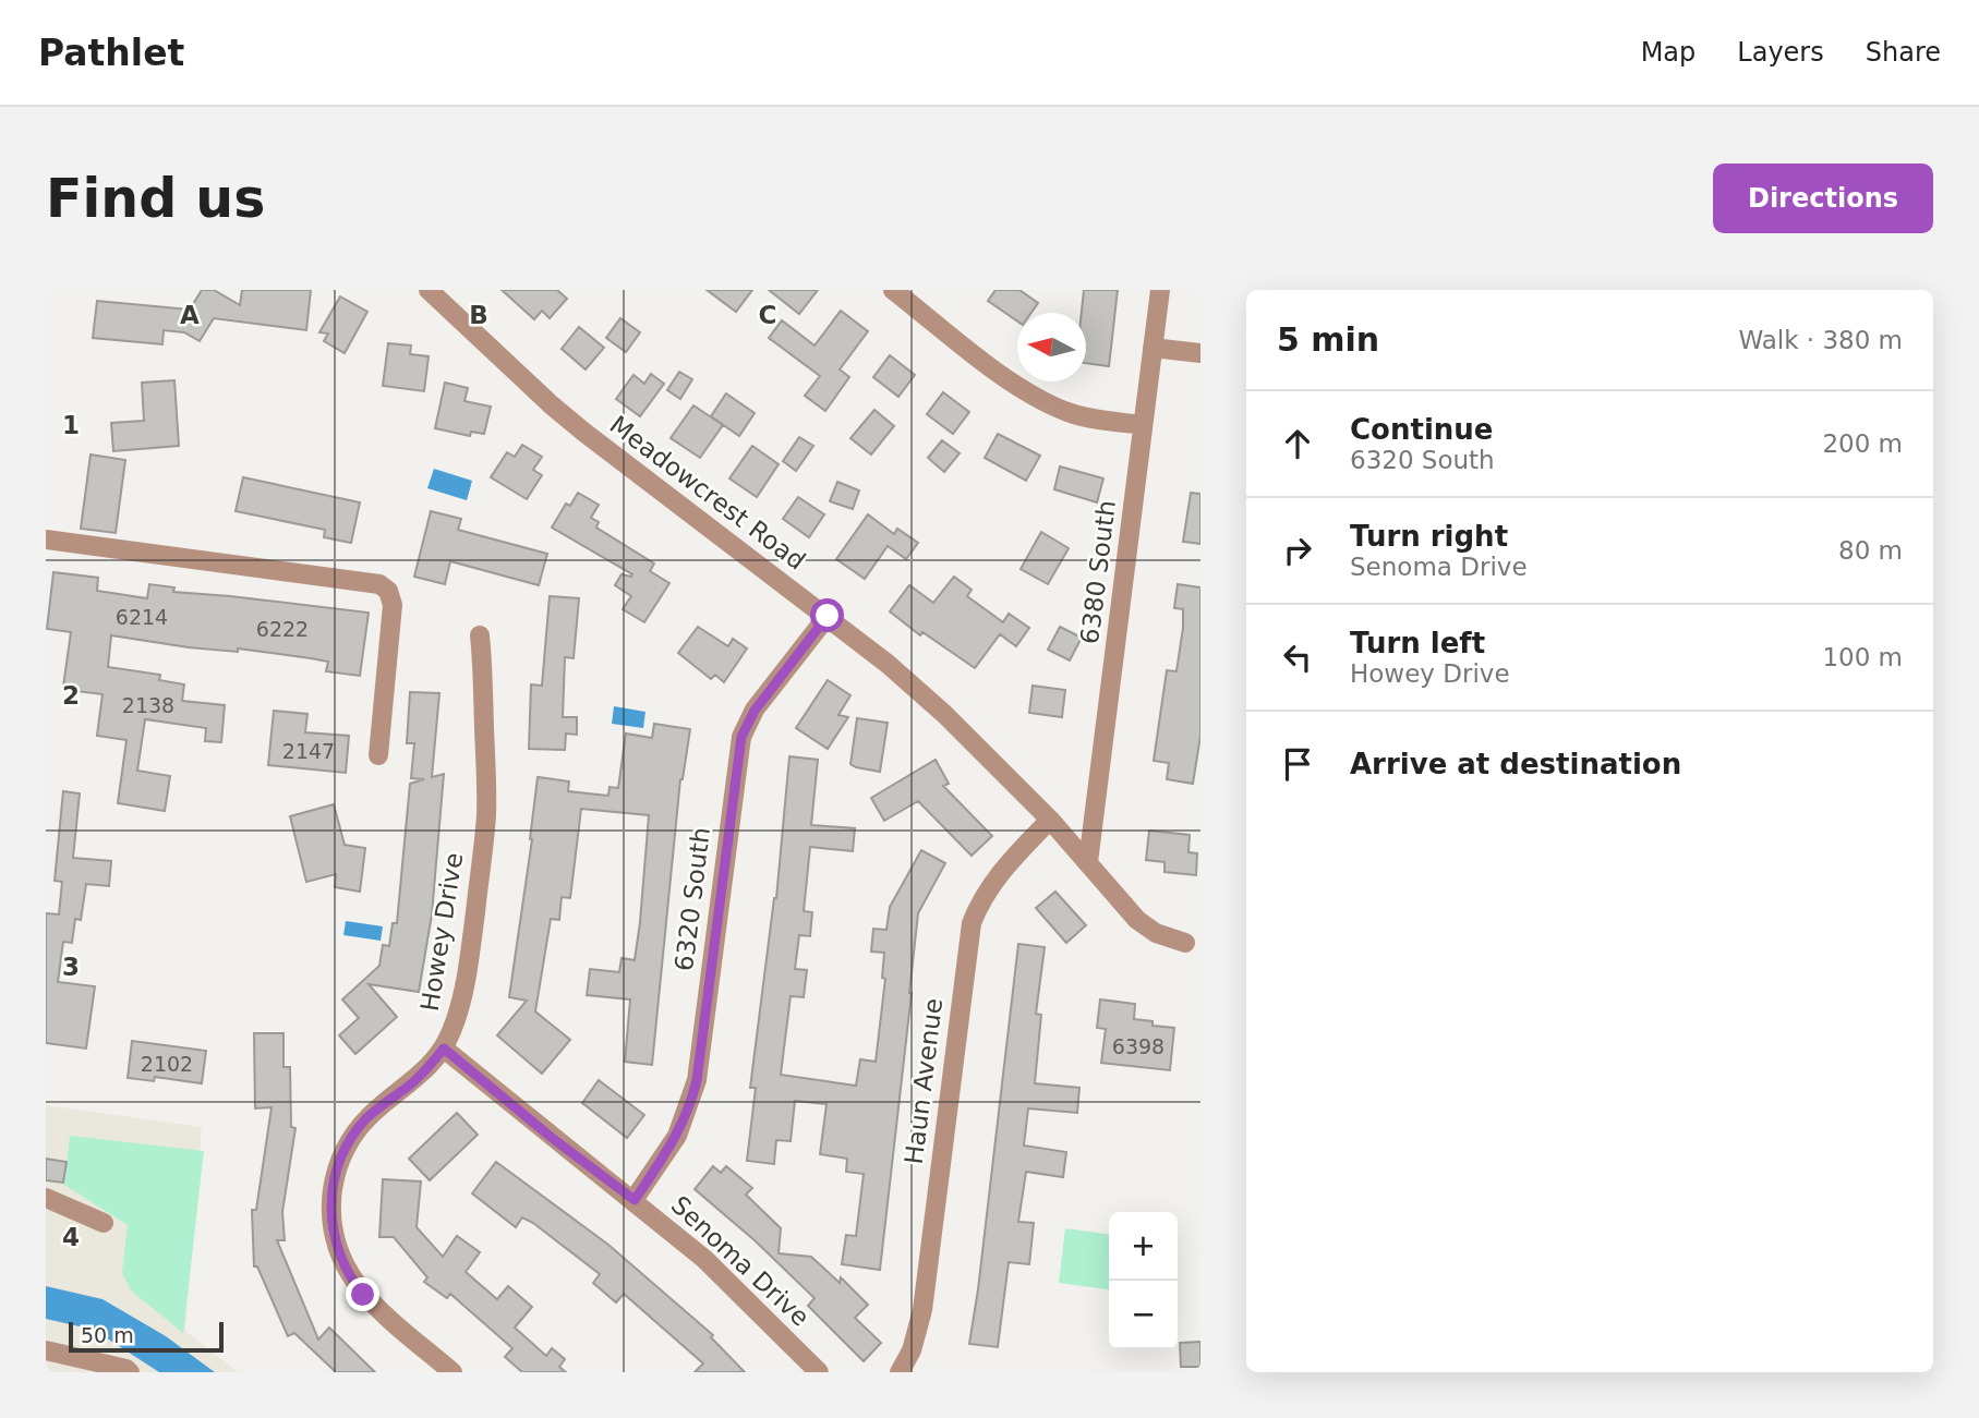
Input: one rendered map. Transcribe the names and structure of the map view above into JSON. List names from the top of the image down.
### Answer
{
  "streets": {
    "street": [
      "Meadowcrest Road",
      "6380 South",
      "6320 South",
      "Howey Drive",
      "Haun Avenue",
      "Senoma Drive"
    ]
  },
  "crossings": [
    ["Meadowcrest Road", "6380 South"],
    ["Meadowcrest Road", "6320 South"],
    ["Meadowcrest Road", "Haun Avenue"],
    ["6320 South", "Senoma Drive"],
    ["Howey Drive", "Senoma Drive"]
  ],
  "house_numbers": [
    "6214",
    "6222",
    "2138",
    "2147",
    "6398",
    "2102"
  ],
  "scale_bar": "50 m",
  "north": "left",
  "page": {
    "header": "Pathlet",
    "nav": ["Map", "Layers", "Share"],
    "buttons": "Directions",
    "title": "Find us",
    "heading": ["5 min", "Walk · 380 m"],
    "list": [
      ["Continue", "6320 South", "200 m"],
      ["Turn right", "Senoma Drive", "80 m"],
      ["Turn left", "Howey Drive", "100 m"],
      "Arrive at destination"
    ],
    "map_buttons": ["+", "−"],
    "scale": "50 m"
  },
  "grid": {
    "columns": ["A", "B", "C"],
    "rows": [
      "1",
      "2",
      "3",
      "4"
    ]
  }
}
